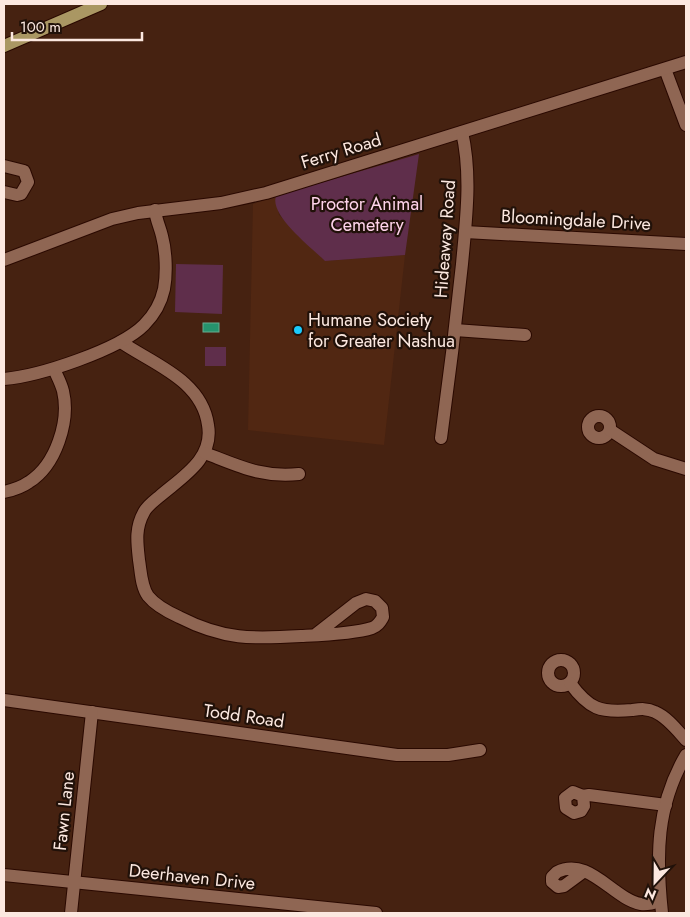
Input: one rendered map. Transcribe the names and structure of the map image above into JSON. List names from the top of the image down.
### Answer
{
  "streets": {
    "street": [
      "Ferry Road",
      "Bloomingdale Drive",
      "Hideaway Road",
      "Todd Road",
      "Fawn Lane",
      "Deerhaven Drive"
    ]
  },
  "crossings": [
    ["Ferry Road", "Hideaway Road"],
    ["Bloomingdale Drive", "Hideaway Road"],
    ["Todd Road", "Fawn Lane"],
    ["Fawn Lane", "Deerhaven Drive"]
  ],
  "parks": ["Proctor Animal Cemetery"],
  "places": ["Humane Society for Greater Nashua"],
  "scale_bar": "100 m",
  "north": "bottom"
}
